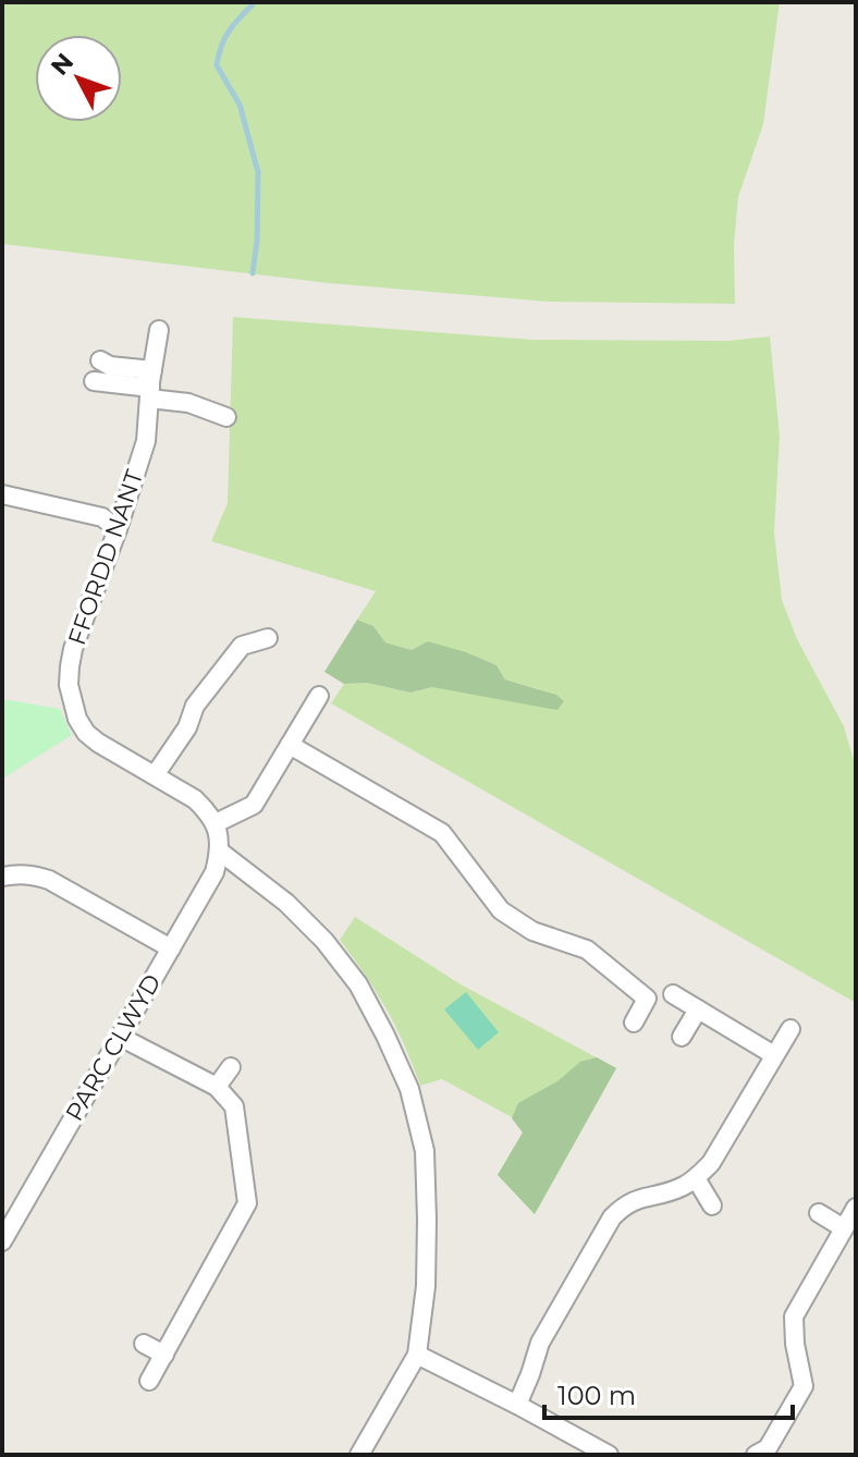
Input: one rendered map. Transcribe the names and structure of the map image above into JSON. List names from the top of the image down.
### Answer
{
  "streets": {
    "street": ["FFORDD NANT", "PARC CLWYD"]
  },
  "scale_bar": "100 m",
  "north": "top left"
}
